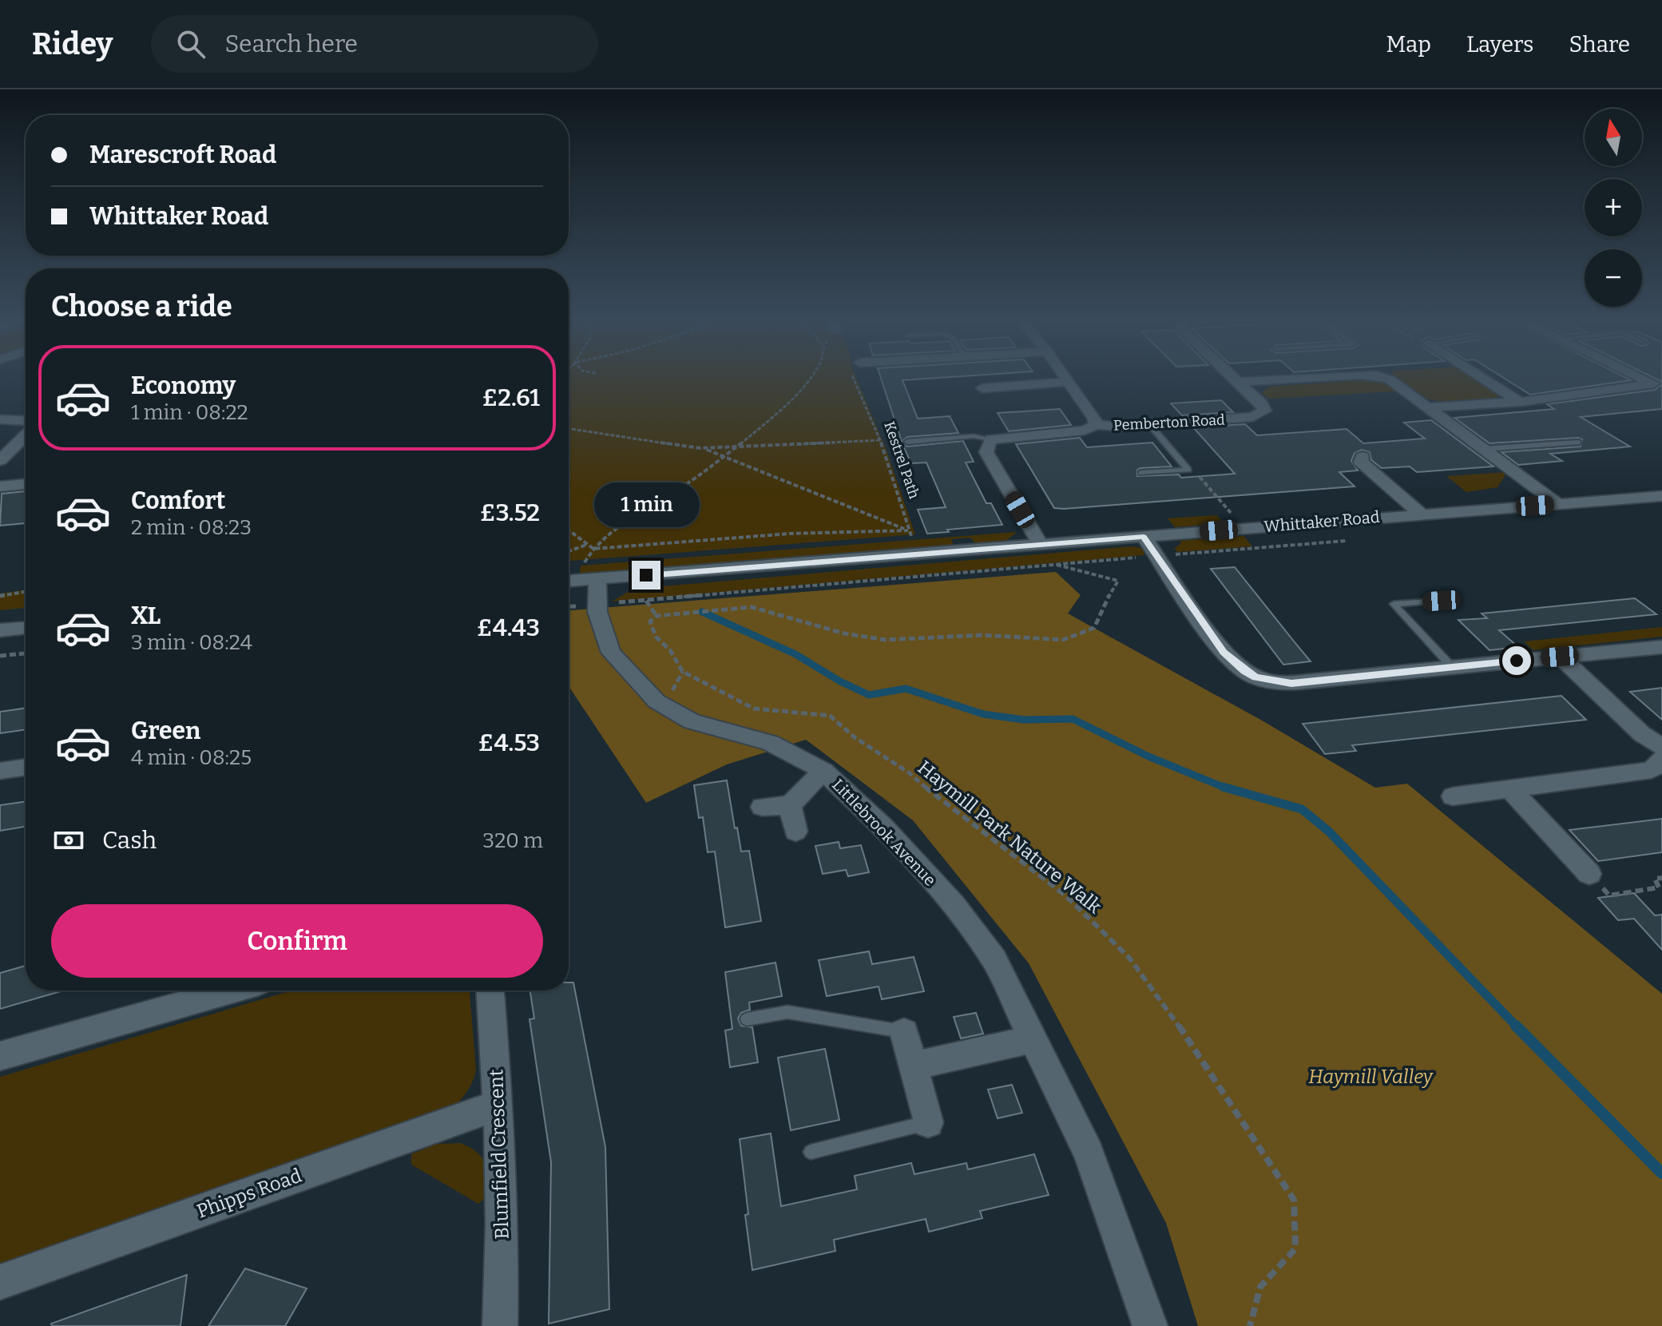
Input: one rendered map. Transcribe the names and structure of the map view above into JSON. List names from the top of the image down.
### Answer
{
  "streets": {
    "street": [
      "Pemberton Road",
      "Whittaker Road",
      "Littlebrook Avenue",
      "Blumfield Crescent",
      "Phipps Road"
    ],
    "path": ["Kestrel Path", "Haymill Park Nature Walk"]
  },
  "crossings": [
    ["Whittaker Road", "Littlebrook Avenue"],
    ["Blumfield Crescent", "Phipps Road"]
  ],
  "parks": ["Haymill Valley"],
  "north": "top",
  "page": {
    "header": "Ridey",
    "search": "Search here",
    "nav": ["Map", "Layers", "Share"],
    "map_buttons": ["+", "−"],
    "banner": ["Marescroft Road", "Whittaker Road"],
    "heading": "Choose a ride",
    "list": [
      {
        "name": "Economy",
        "note": "1 min · 08:22",
        "value": "£2.61"
      },
      {
        "name": "Comfort",
        "note": "2 min · 08:23",
        "value": "£3.52"
      },
      {
        "name": "XL",
        "note": "3 min · 08:24",
        "value": "£4.43"
      },
      {
        "name": "Green",
        "note": "4 min · 08:25",
        "value": "£4.53"
      }
    ],
    "bubble": "1 min",
    "pay": ["Cash", "320 m"],
    "buttons": "Confirm"
  }
}
